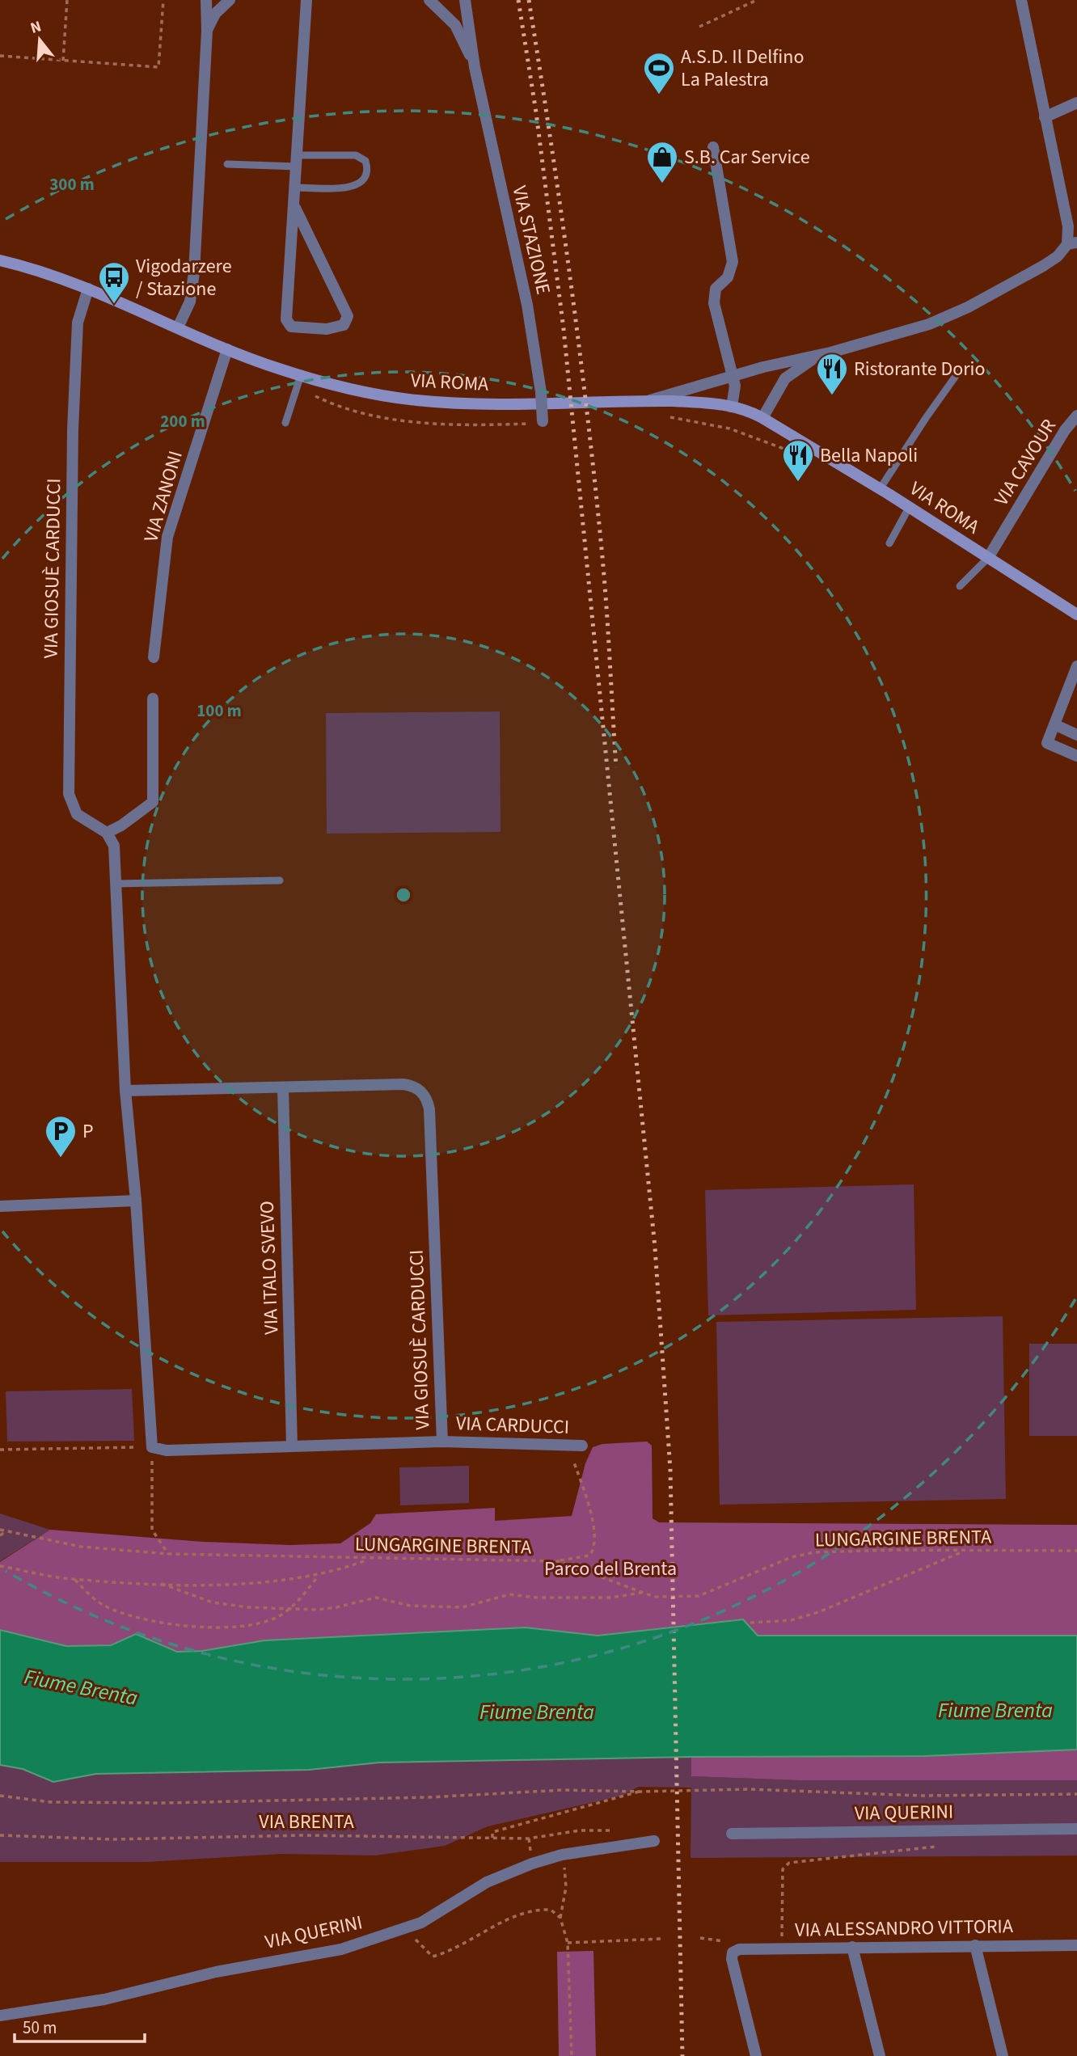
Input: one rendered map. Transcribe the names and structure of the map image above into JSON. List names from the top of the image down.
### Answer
{
  "streets": {
    "main road": ["VIA ROMA"],
    "street": [
      "VIA STAZIONE",
      "VIA CAVOUR",
      "VIA ZANONI",
      "VIA GIOSUÈ CARDUCCI",
      "VIA ITALO SVEVO",
      "VIA CARDUCCI",
      "VIA QUERINI",
      "VIA ALESSANDRO VITTORIA"
    ],
    "path": ["LUNGARGINE BRENTA", "VIA BRENTA"]
  },
  "crossings": [
    ["VIA ROMA", "VIA CAVOUR"],
    ["VIA ROMA", "VIA ZANONI"],
    ["VIA ROMA", "VIA GIOSUÈ CARDUCCI"],
    ["VIA GIOSUÈ CARDUCCI", "VIA ITALO SVEVO"],
    ["VIA GIOSUÈ CARDUCCI", "VIA CARDUCCI"]
  ],
  "water": ["Fiume Brenta"],
  "parks": ["Parco del Brenta"],
  "places": {
    "sports": ["A.S.D. Il Delfino La Palestra"],
    "shop": ["S.B. Car Service"],
    "bus stop": ["Vigodarzere / Stazione"],
    "restaurant": ["Ristorante Dorio", "Bella Napoli"],
    "parking": ["P"]
  },
  "scale_bar": "50 m",
  "north": "top",
  "rings": ["300 m", "200 m", "100 m"]
}
